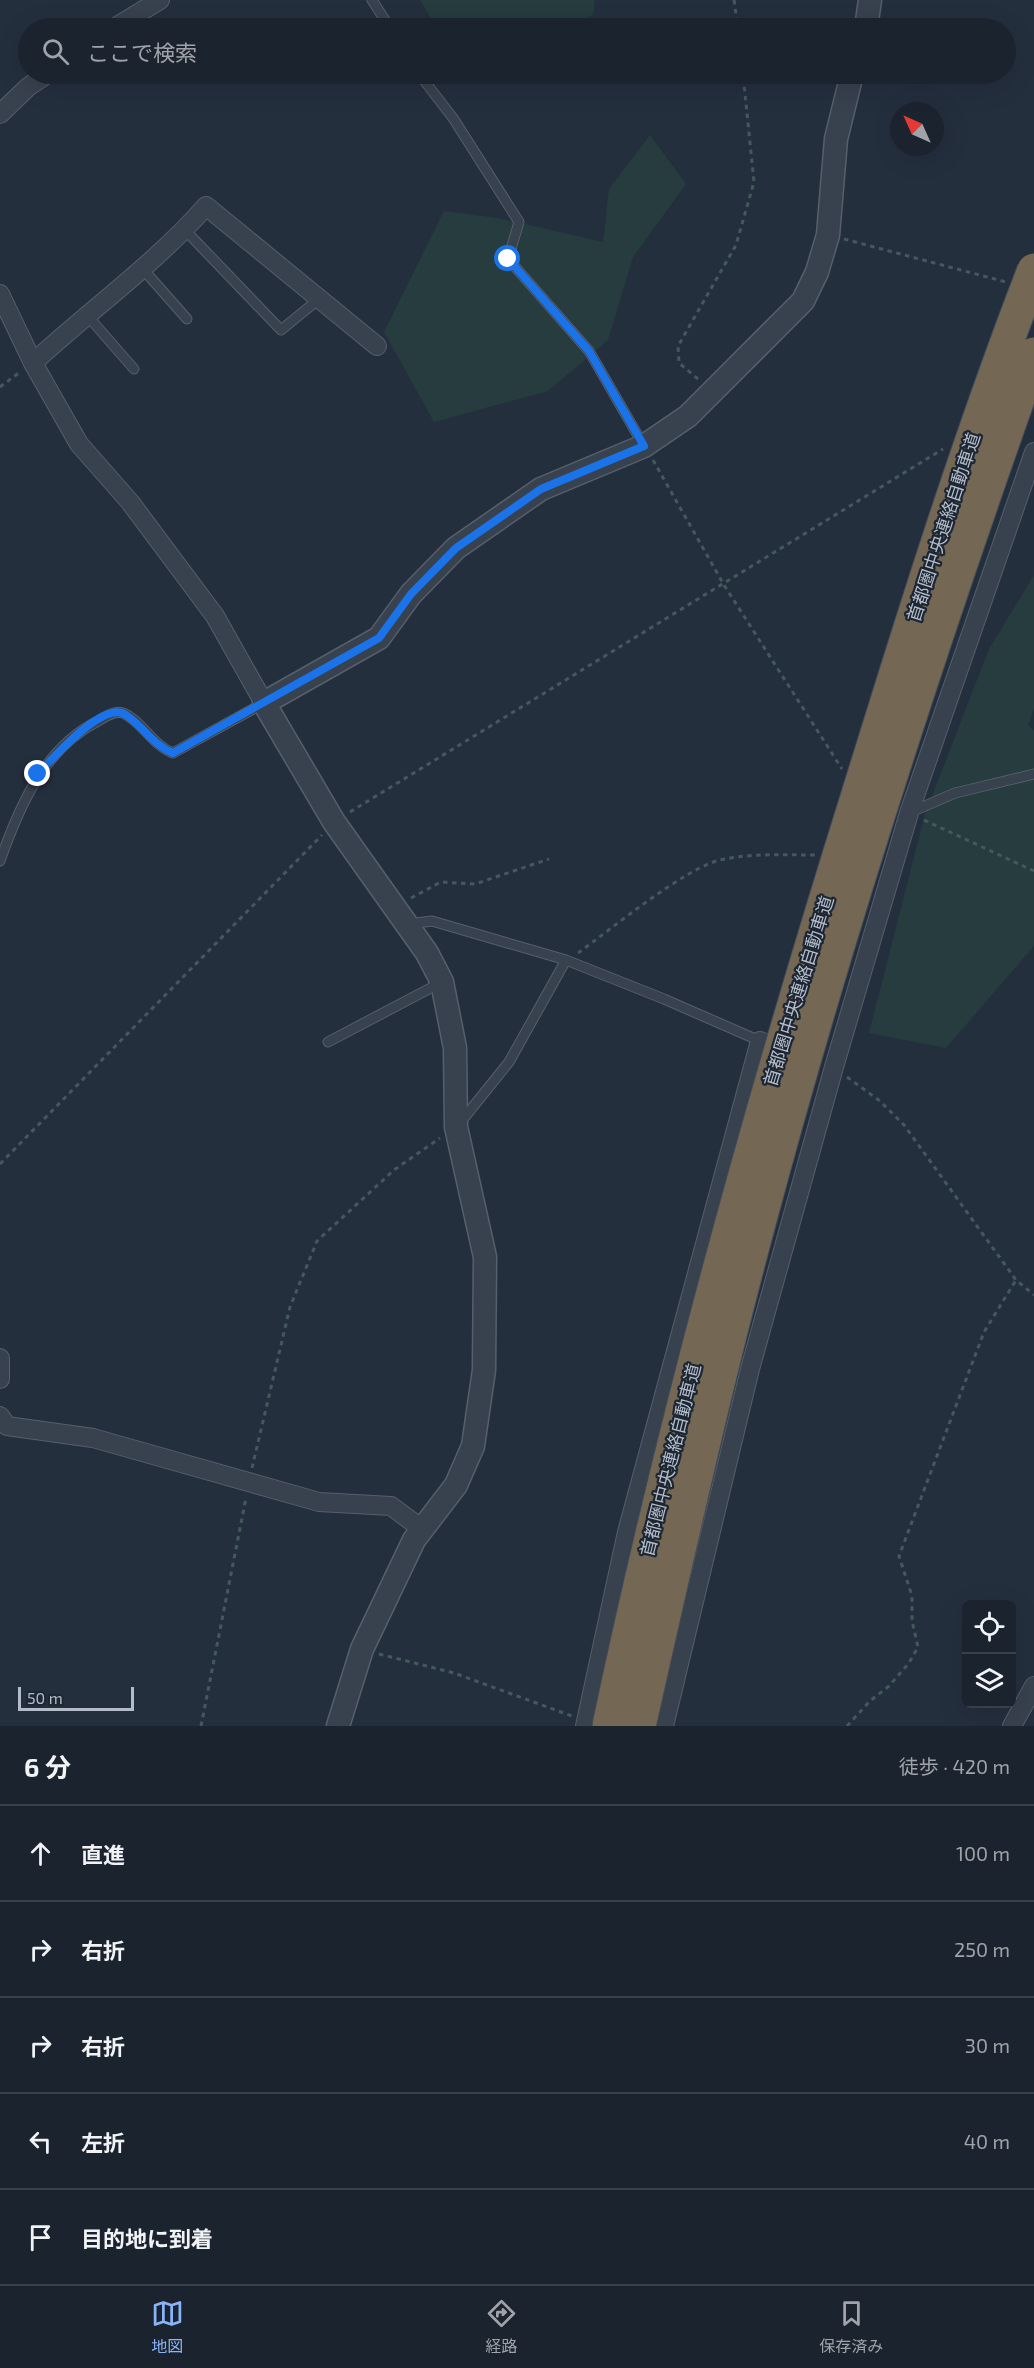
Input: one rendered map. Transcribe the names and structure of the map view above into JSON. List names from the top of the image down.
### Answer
{
  "streets": {
    "highway": ["首都圏中央連絡自動車道"]
  },
  "scale_bar": "50 m",
  "north": "top left",
  "page": {
    "search": "ここで検索",
    "scale": "50 m",
    "heading": ["6 分", "徒歩 · 420 m"],
    "list": [
      ["直進", "100 m"],
      ["右折", "250 m"],
      ["右折", "30 m"],
      ["左折", "40 m"],
      "目的地に到着"
    ],
    "nav": ["地図", "経路", "保存済み"]
  }
}
